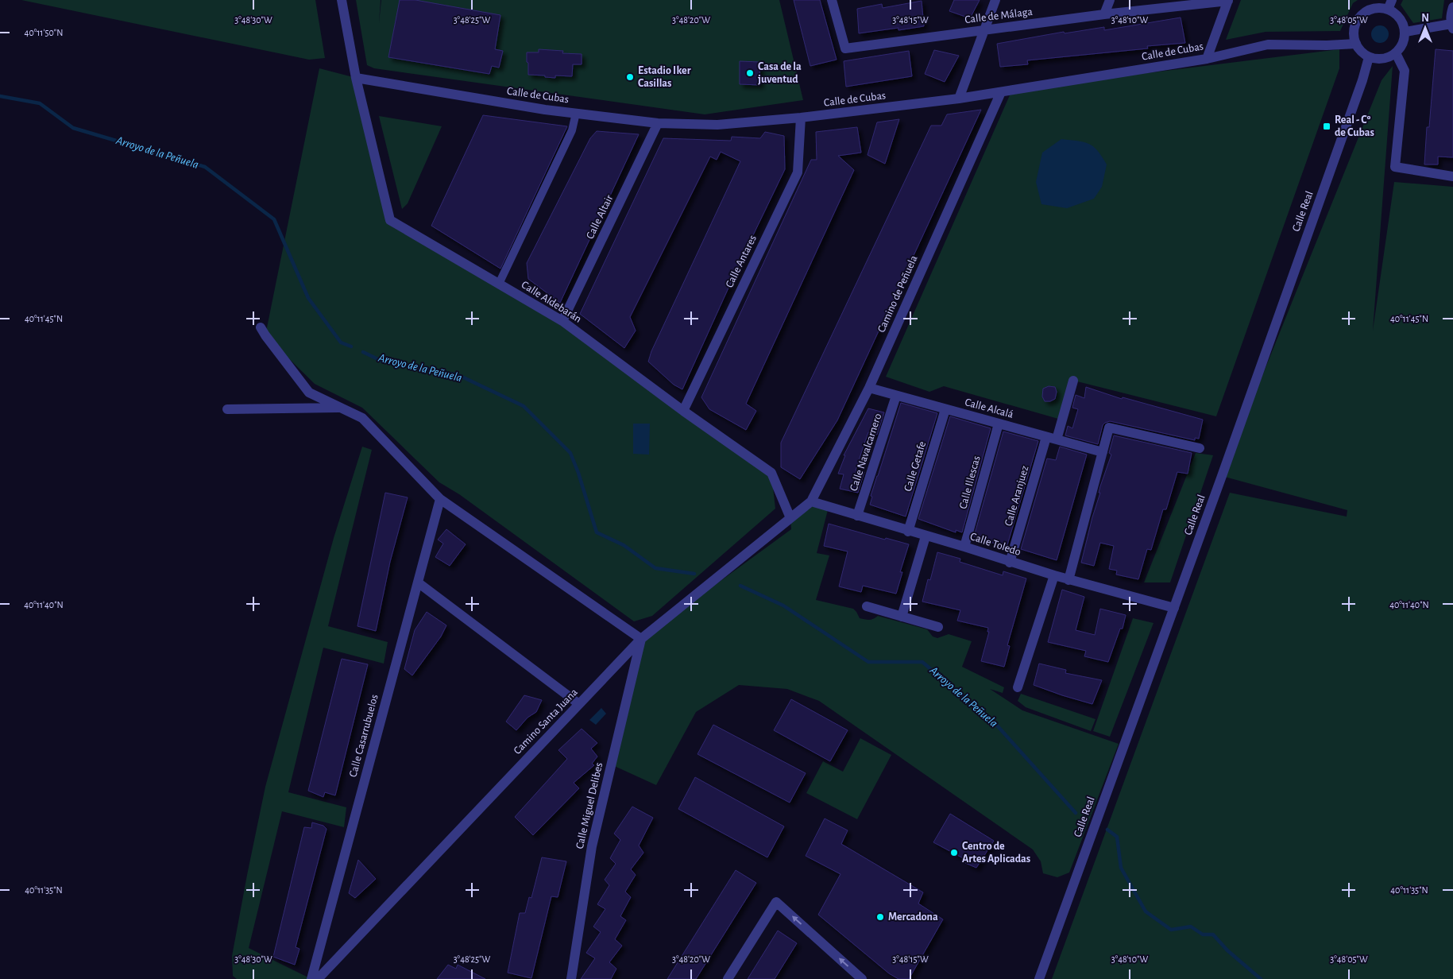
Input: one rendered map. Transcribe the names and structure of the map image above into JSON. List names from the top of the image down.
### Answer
{
  "streets": {
    "street": [
      "Calle de Málaga",
      "Calle de Cubas",
      "Calle Real",
      "Calle Altair",
      "Calle Antares",
      "Camino de Peñuela",
      "Calle Aldebarán",
      "Calle Alcalá",
      "Calle Navalcarnero",
      "Calle Getafe",
      "Calle Illescas",
      "Calle Aranjuez",
      "Calle Toledo",
      "Camino Santa Juana",
      "Calle Casarrubuelos",
      "Calle Miguel Delibes"
    ]
  },
  "crossings": [
    ["Calle de Cubas", "Calle Real"],
    ["Calle de Cubas", "Calle Altair"],
    ["Calle de Cubas", "Calle Antares"],
    ["Calle de Cubas", "Camino de Peñuela"],
    ["Calle de Cubas", "Calle Aldebarán"],
    ["Calle Real", "Calle Toledo"],
    ["Calle Altair", "Calle Aldebarán"],
    ["Calle Antares", "Calle Aldebarán"],
    ["Camino de Peñuela", "Calle Alcalá"],
    ["Camino de Peñuela", "Calle Toledo"],
    ["Camino de Peñuela", "Camino Santa Juana"],
    ["Calle Aldebarán", "Camino Santa Juana"],
    ["Calle Alcalá", "Calle Navalcarnero"],
    ["Calle Alcalá", "Calle Getafe"],
    ["Calle Alcalá", "Calle Illescas"],
    ["Calle Alcalá", "Calle Aranjuez"],
    ["Calle Navalcarnero", "Calle Toledo"],
    ["Calle Getafe", "Calle Toledo"],
    ["Calle Illescas", "Calle Toledo"],
    ["Calle Aranjuez", "Calle Toledo"],
    ["Calle Toledo", "Camino Santa Juana"],
    ["Camino Santa Juana", "Calle Miguel Delibes"]
  ],
  "water": ["Arroyo de la Peñuela"],
  "places": {
    "other": [
      "Casa de la juventud",
      "Estadio Iker Casillas",
      "Centro de Artes Aplicadas",
      "Mercadona"
    ],
    "transit": ["Real - Cº de Cubas"]
  },
  "north": "top",
  "coordinates": [
    "3°48'30\"W",
    "3°48'25\"W",
    "3°48'20\"W",
    "3°48'15\"W",
    "3°48'10\"W",
    "3°48'05\"W",
    "40°11'50\"N",
    "40°11'45\"N",
    "40°11'40\"N",
    "40°11'35\"N"
  ]
}
